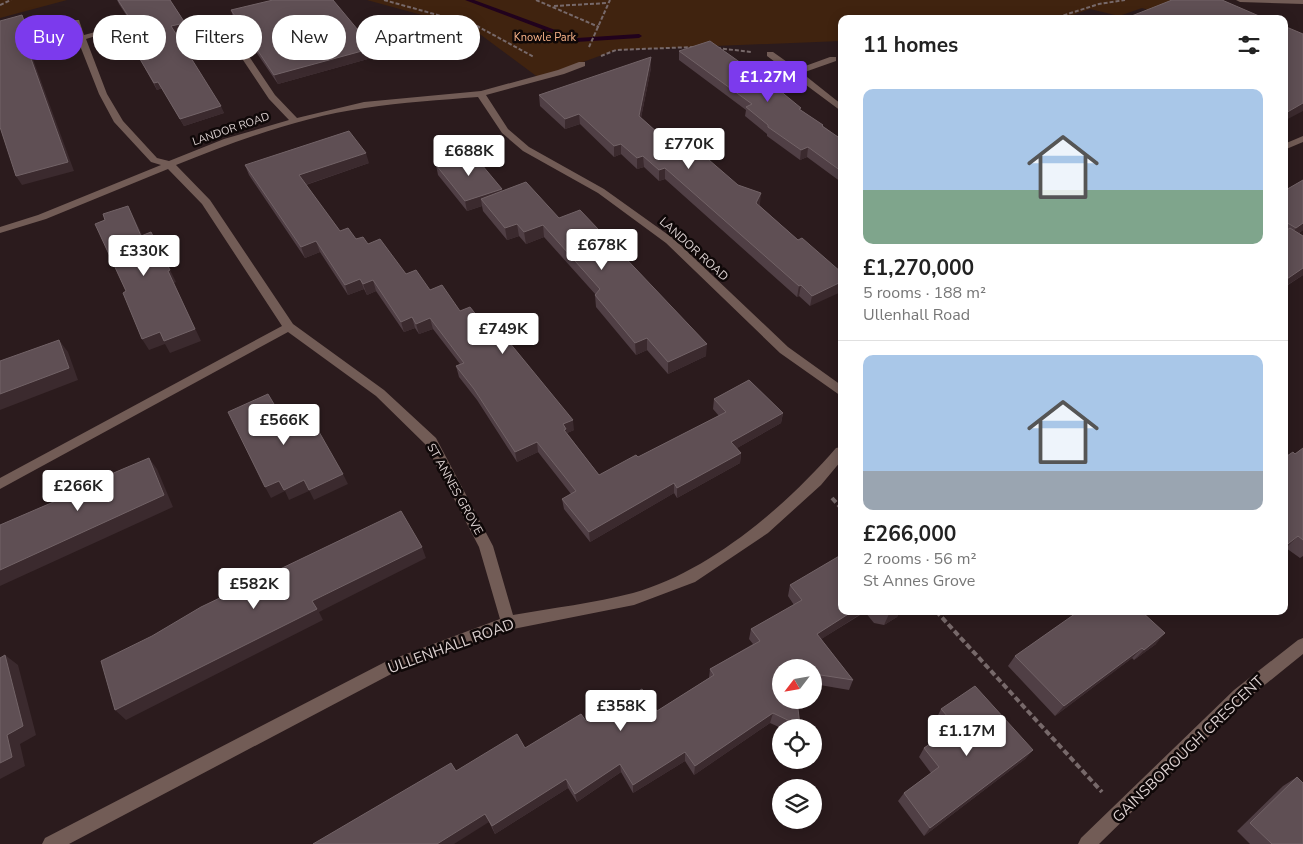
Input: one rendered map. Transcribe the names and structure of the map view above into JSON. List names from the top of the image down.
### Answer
{
  "streets": {
    "street": [
      "LANDOR ROAD",
      "ST ANNES GROVE",
      "ULLENHALL ROAD",
      "GAINSBOROUGH CRESCENT"
    ]
  },
  "crossings": [
    ["LANDOR ROAD", "ST ANNES GROVE"],
    ["ST ANNES GROVE", "ULLENHALL ROAD"]
  ],
  "parks": ["Knowle Park"],
  "north": "bottom left",
  "page": {
    "chip": [
      "Buy",
      "Rent",
      "Filters",
      "New",
      "Apartment"
    ],
    "heading": "11 homes",
    "price": [
      "£1.27M",
      "£770K",
      "£688K",
      "£678K",
      "£330K",
      "£749K",
      "£566K",
      "£266K",
      "£582K",
      "£358K",
      "£1.17M"
    ],
    "list": [
      {
        "name": "£1,270,000",
        "note": "5 rooms · 188 m² · Ullenhall Road"
      },
      {
        "name": "£266,000",
        "note": "2 rooms · 56 m² · St Annes Grove"
      }
    ]
  }
}
